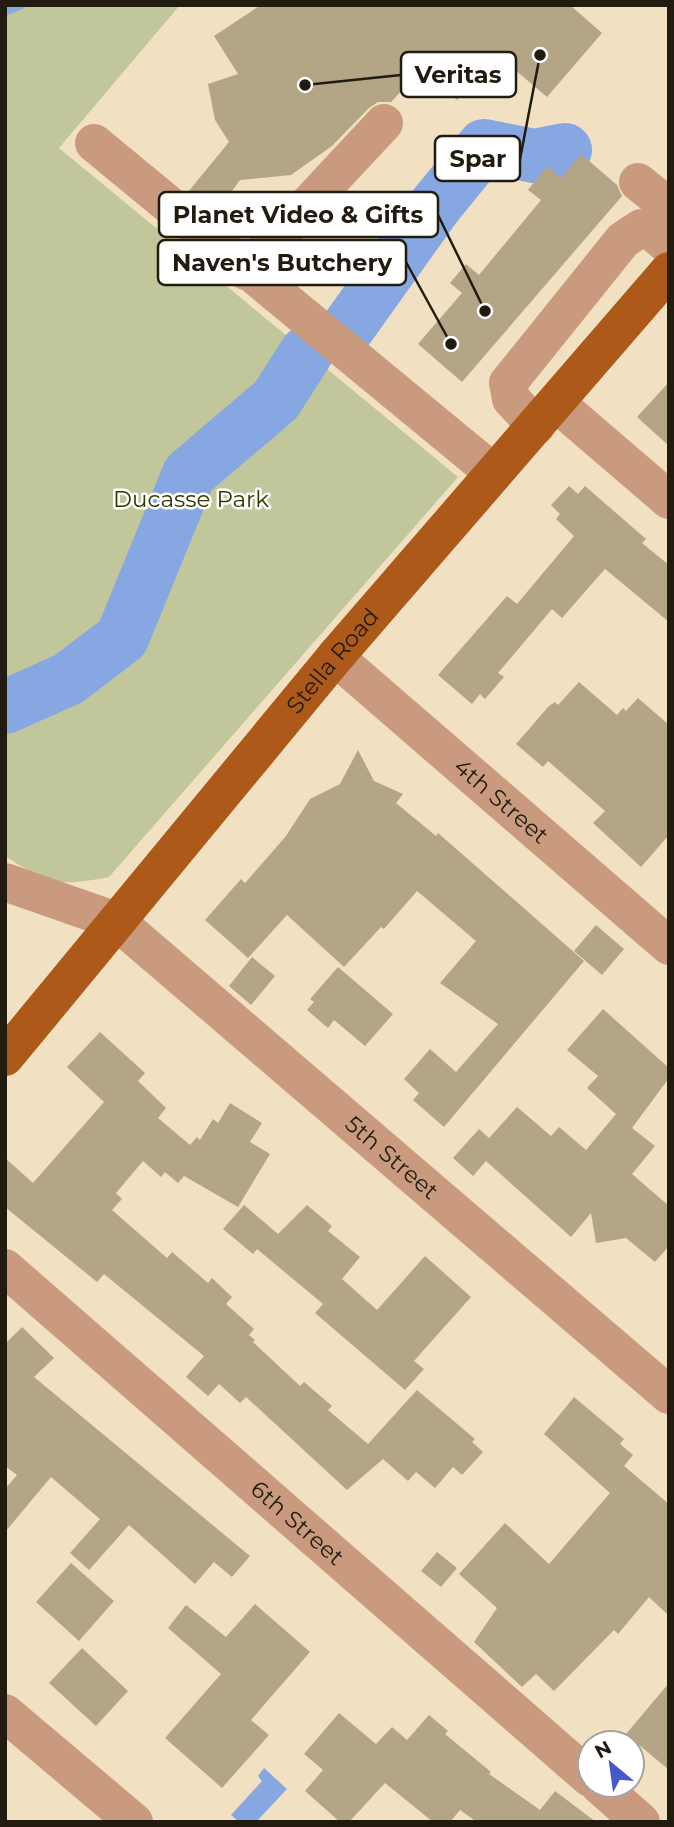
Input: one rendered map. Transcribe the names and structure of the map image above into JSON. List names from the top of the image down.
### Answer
{
  "streets": {
    "main road": ["Stella Road"],
    "street": ["4th Street", "5th Street", "6th Street"]
  },
  "crossings": [
    ["Stella Road", "4th Street"],
    ["Stella Road", "5th Street"]
  ],
  "parks": ["Ducasse Park"],
  "places": [
    "Spar",
    "Veritas",
    "Planet Video & Gifts",
    "Naven's Butchery"
  ],
  "north": "top left"
}
